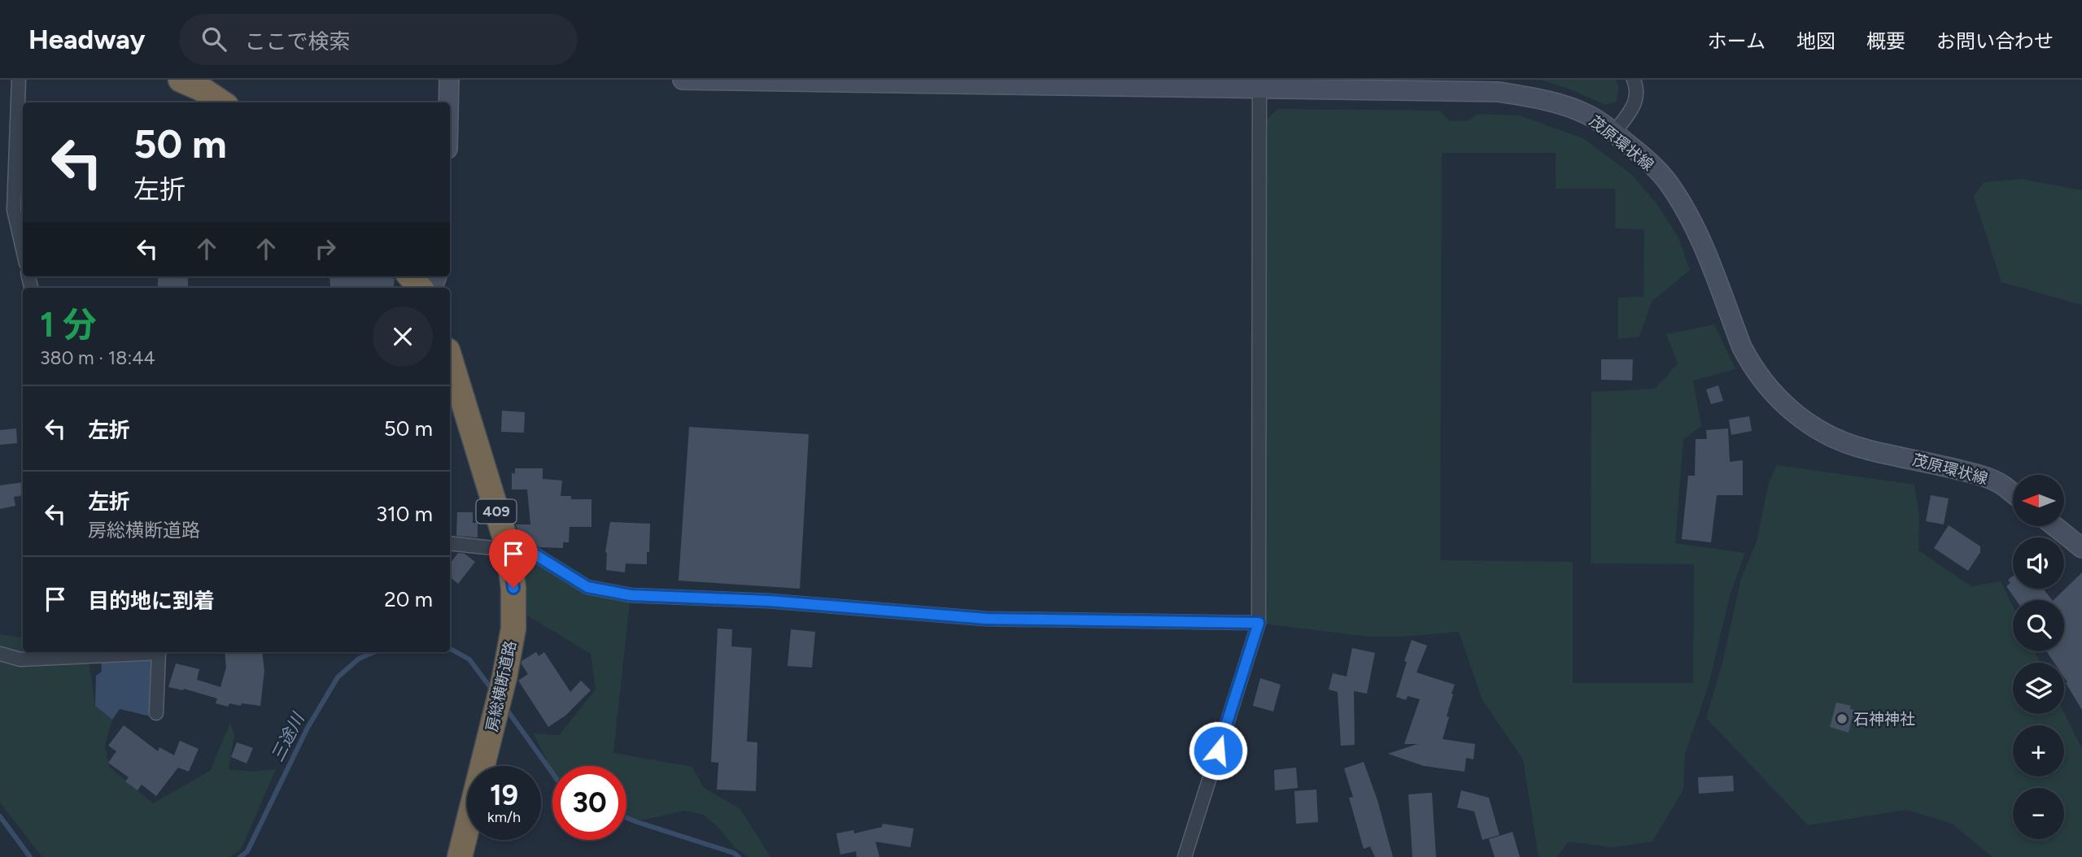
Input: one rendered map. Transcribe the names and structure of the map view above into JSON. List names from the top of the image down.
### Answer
{
  "streets": {
    "highway": ["409", "房総横断道路"],
    "main road": ["茂原環状線"]
  },
  "water": ["三途川"],
  "places": ["石神神社"],
  "north": "left",
  "page": {
    "header": "Headway",
    "search": "ここで検索",
    "nav": [
      "ホーム",
      "地図",
      "概要",
      "お問い合わせ"
    ],
    "turn": ["50 m", "左折"],
    "heading": ["1 分", "380 m · 18:44"],
    "list": [
      {
        "name": "左折",
        "value": "50 m"
      },
      {
        "name": "左折",
        "note": "房総横断道路",
        "value": "310 m"
      },
      {
        "name": "目的地に到着",
        "value": "20 m"
      }
    ],
    "map_buttons": ["+", "−"],
    "speed": "19 km/h",
    "limit": "30"
  }
}
